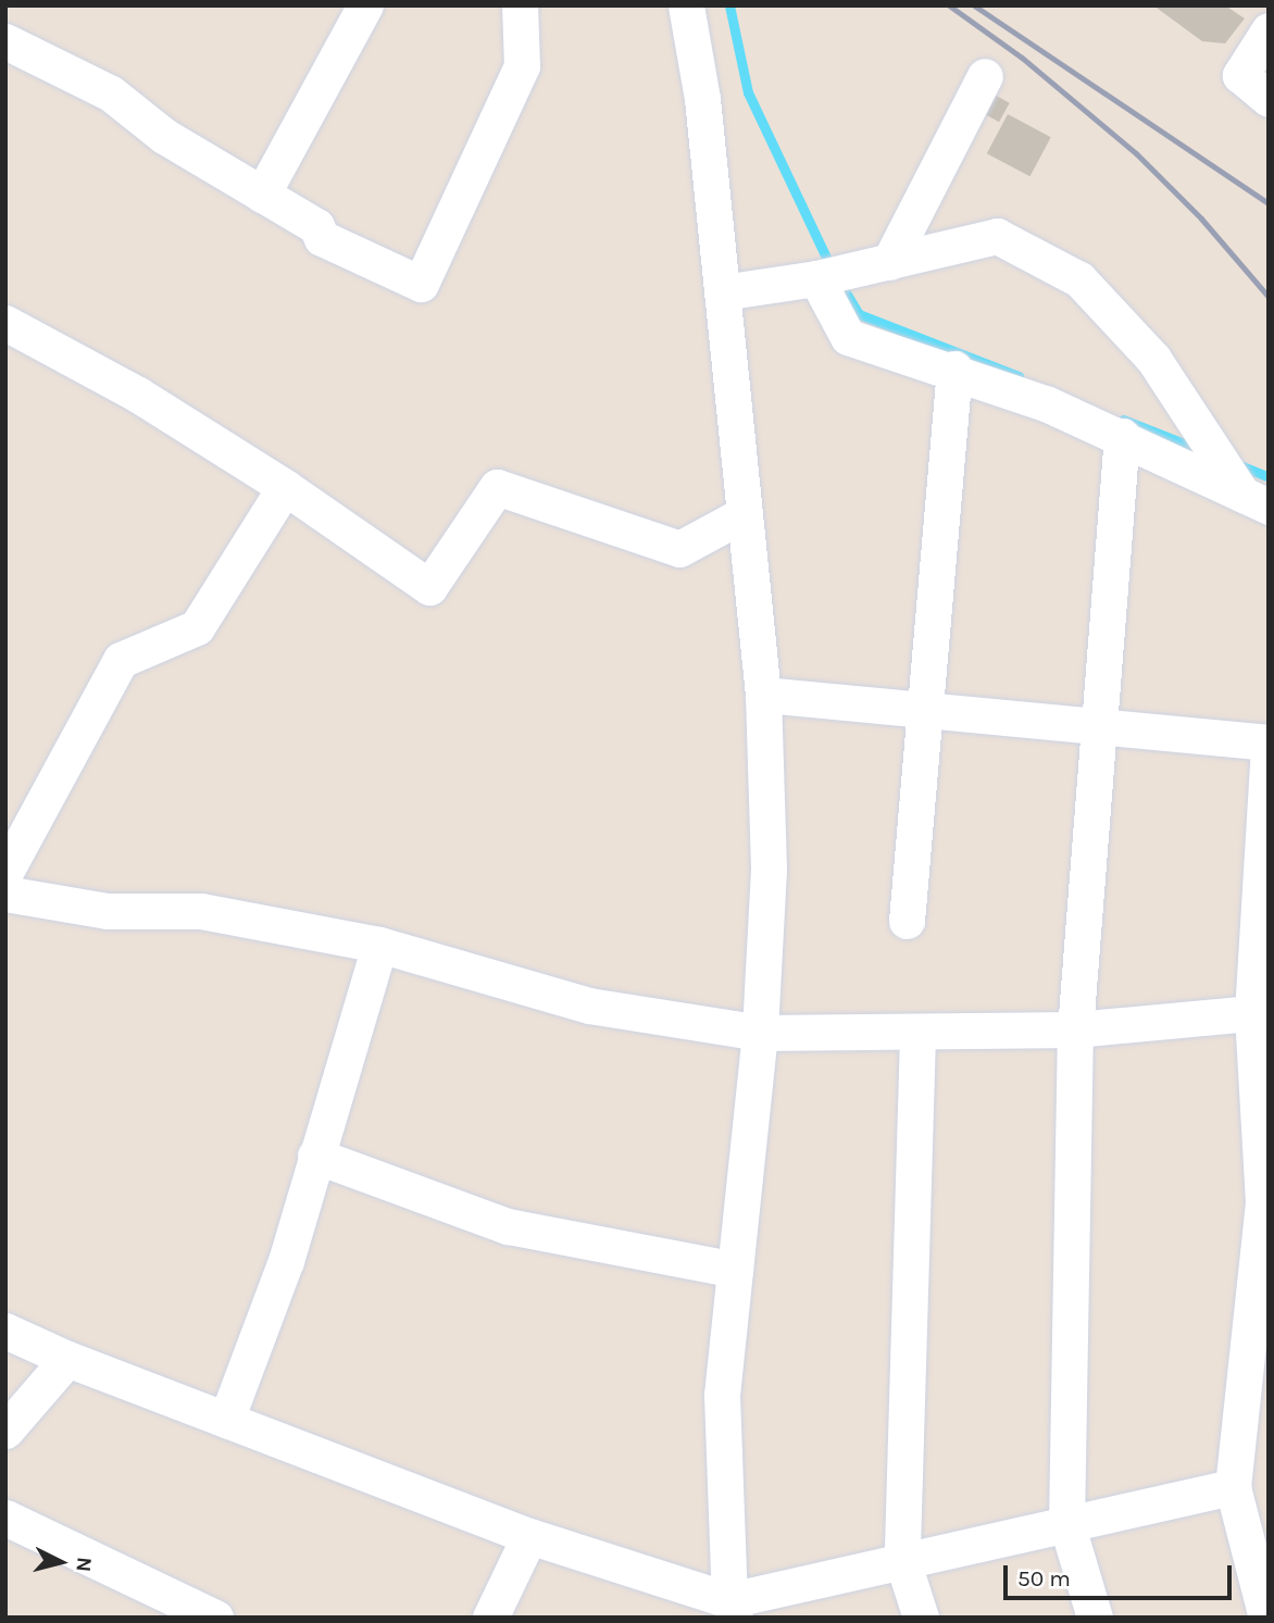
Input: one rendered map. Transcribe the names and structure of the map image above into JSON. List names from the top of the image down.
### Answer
{
  "scale_bar": "50 m",
  "north": "right"
}
